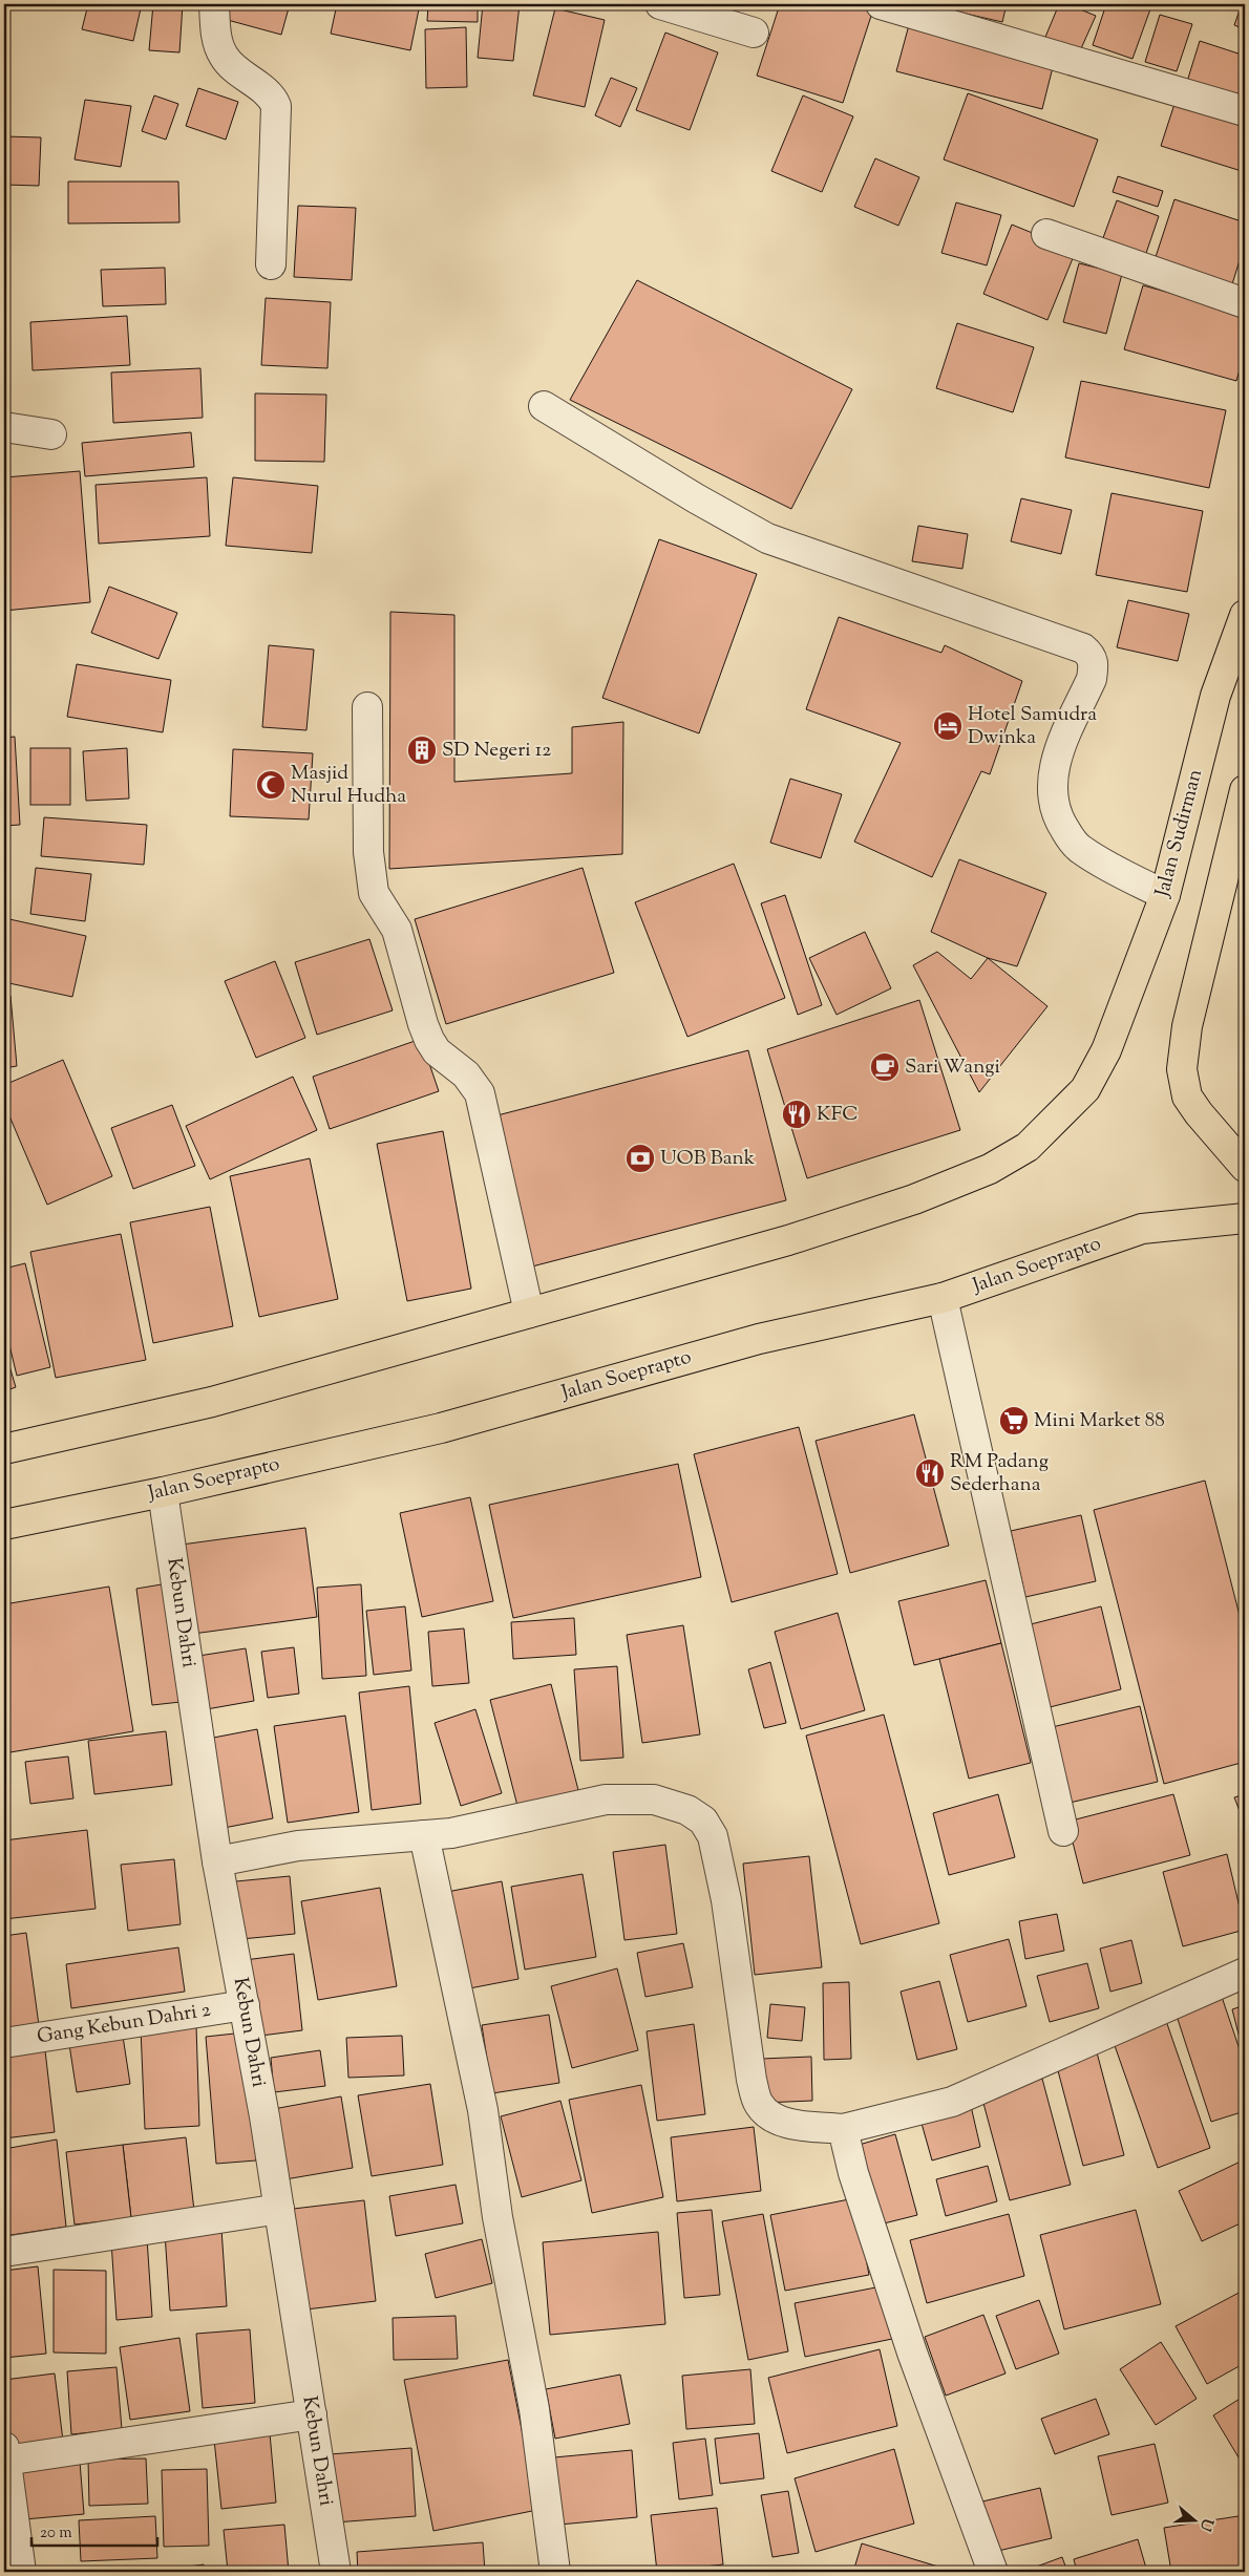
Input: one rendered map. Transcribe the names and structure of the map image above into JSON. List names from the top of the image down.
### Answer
{
  "streets": {
    "main road": ["Jalan Sudirman", "Jalan Soeprapto"],
    "street": ["Kebun Dahri", "Gang Kebun Dahri 2"]
  },
  "crossings": [
    ["Jalan Soeprapto", "Kebun Dahri"],
    ["Kebun Dahri", "Gang Kebun Dahri 2"]
  ],
  "places": {
    "hotel": ["Hotel Samudra Dwinka"],
    "building": ["SD Negeri 12"],
    "mosque": ["Masjid Nurul Hudha"],
    "cafe": ["Sari Wangi"],
    "restaurant": ["KFC", "RM Padang Sederhana"],
    "bank": ["UOB Bank"],
    "supermarket": ["Mini Market 88"]
  },
  "scale_bar": "20 m",
  "north": "right"
}
